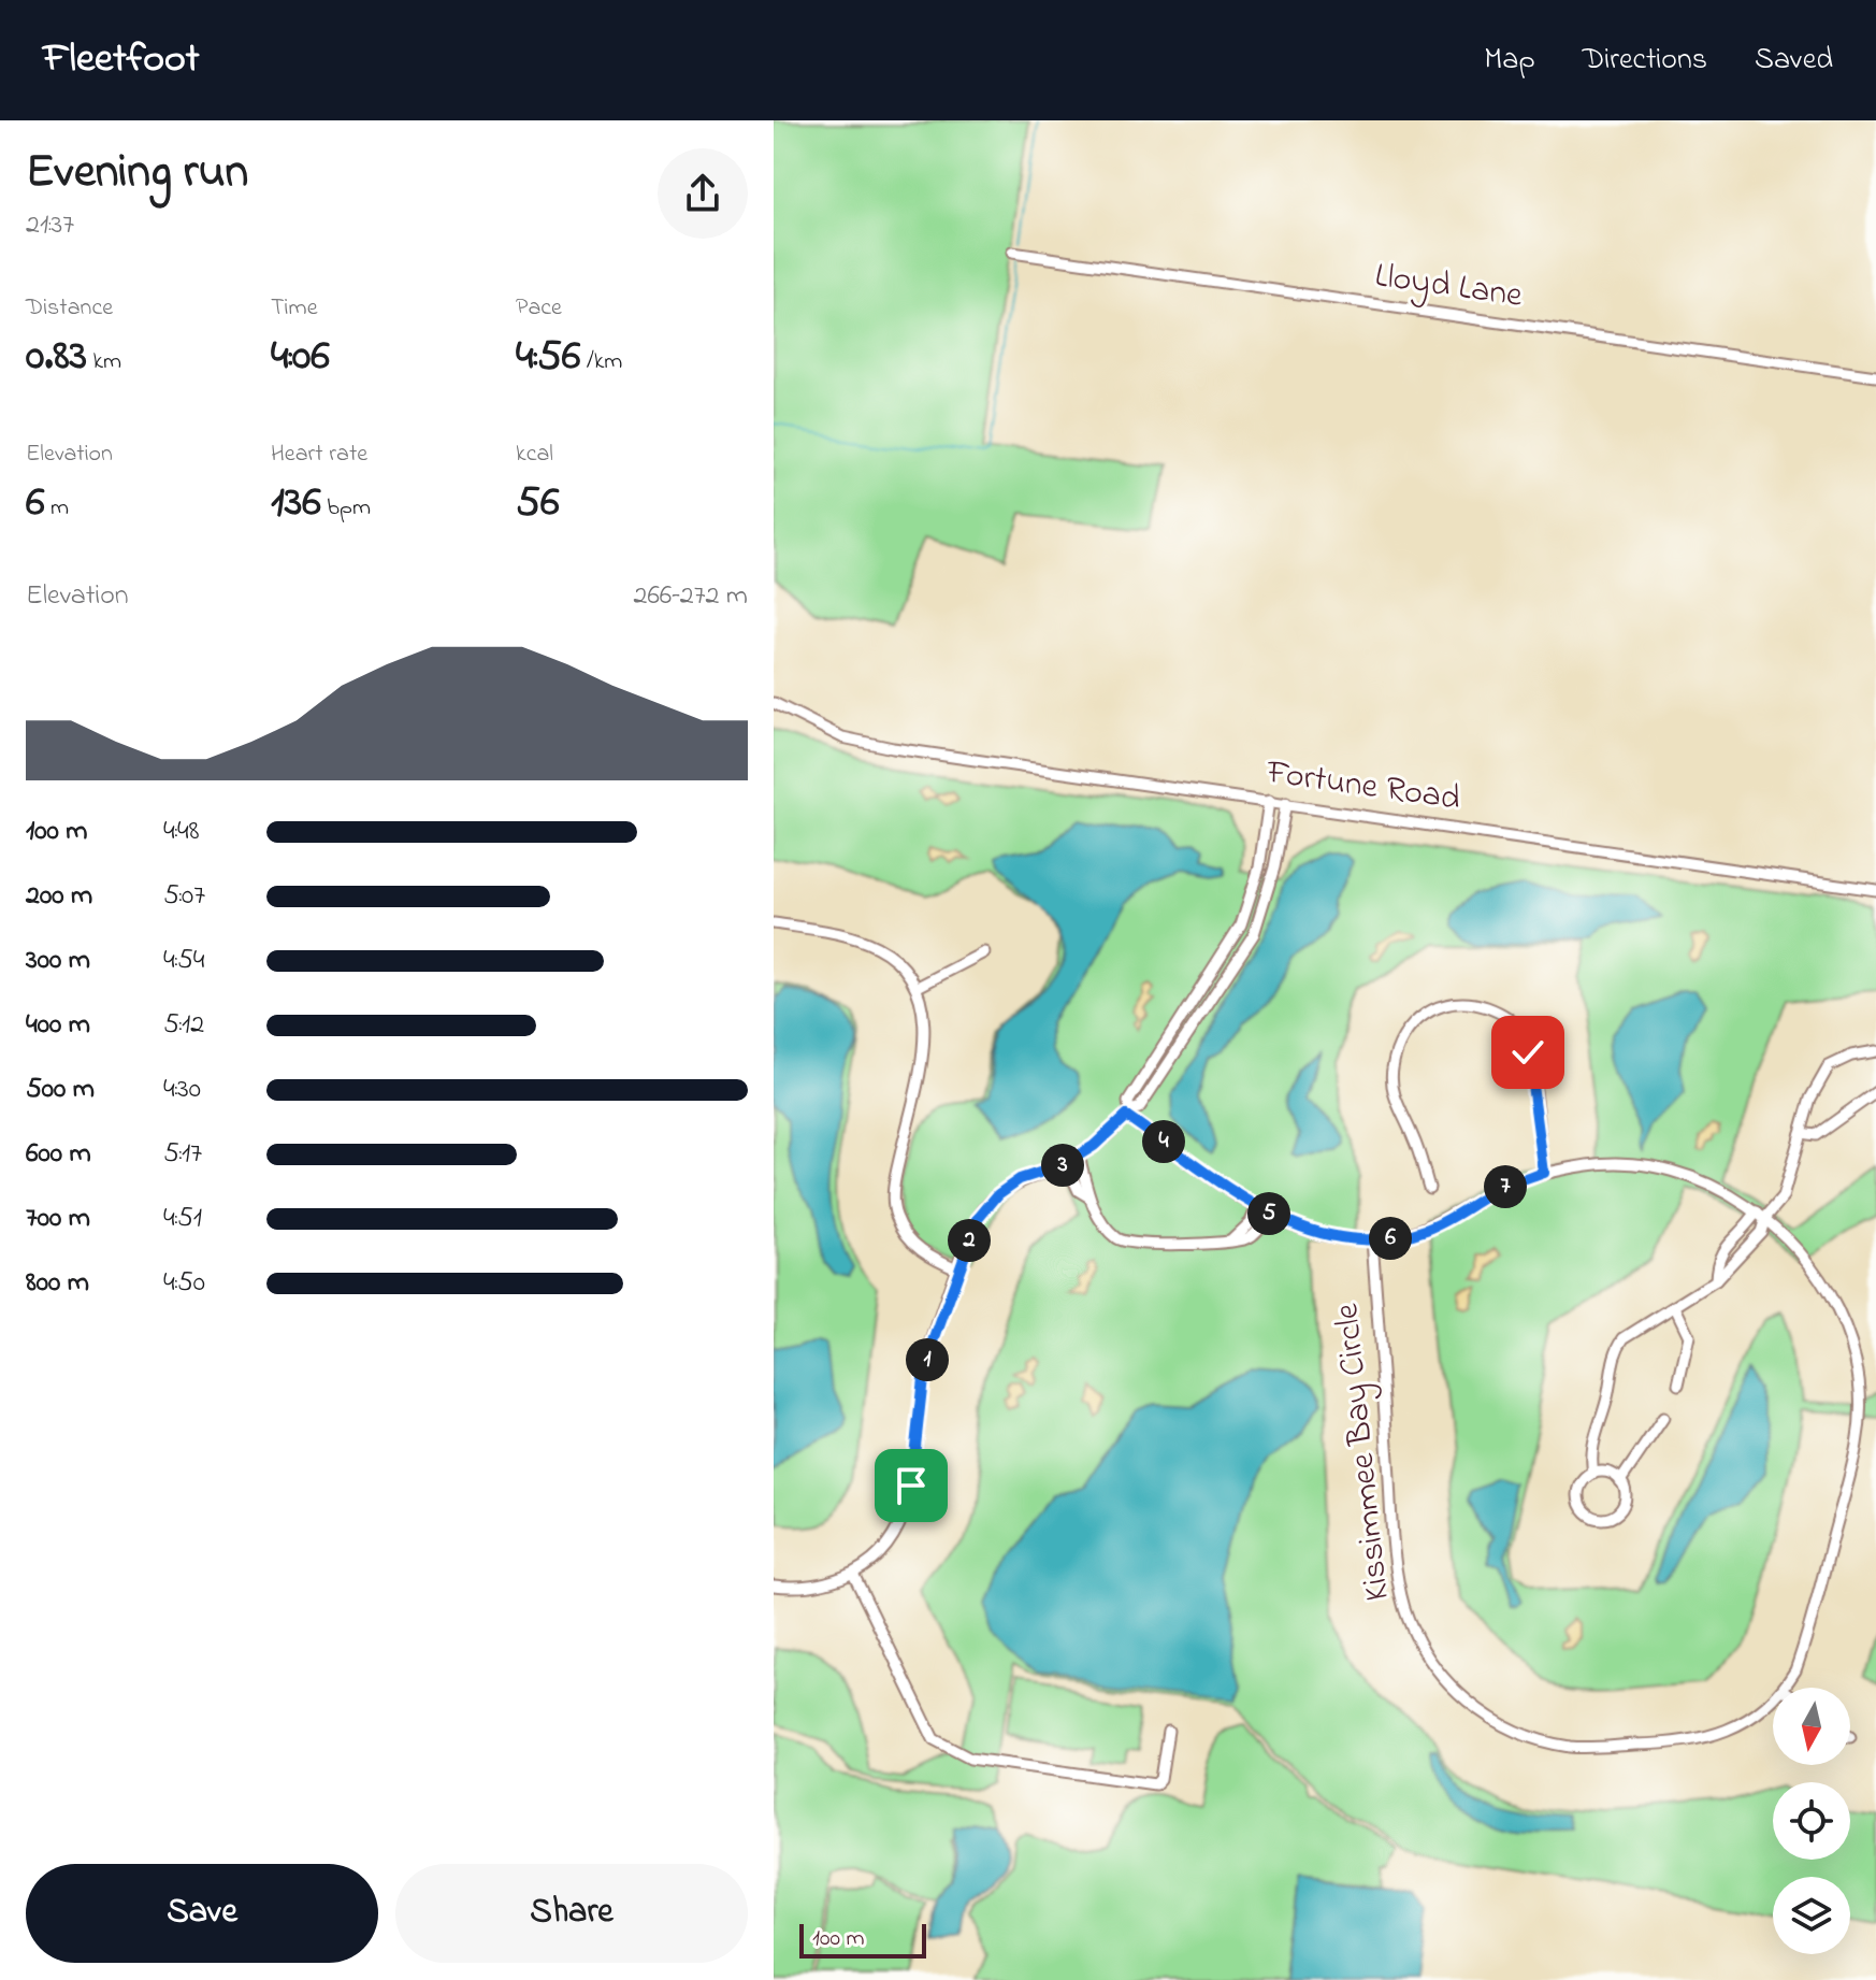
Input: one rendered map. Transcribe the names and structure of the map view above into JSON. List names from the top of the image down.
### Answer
{
  "streets": {
    "street": ["Lloyd Lane", "Fortune Road", "Kissimmee Bay Circle"]
  },
  "scale_bar": "100 m",
  "north": "bottom",
  "page": {
    "header": "Fleetfoot",
    "nav": ["Map", "Directions", "Saved"],
    "heading": ["Evening run", "21:37"],
    "stats": [
      ["Distance", "0.83 km"],
      ["Time", "4:06"],
      ["Pace", "4:56 /km"],
      ["Elevation", "6 m"],
      ["Heart rate", "136 bpm"],
      ["kcal", "56"]
    ],
    "chart": ["Elevation", "266–272 m"],
    "list": [
      {
        "name": "100 m",
        "note": "4:48"
      },
      {
        "name": "200 m",
        "note": "5:07"
      },
      {
        "name": "300 m",
        "note": "4:54"
      },
      {
        "name": "400 m",
        "note": "5:12"
      },
      {
        "name": "500 m",
        "note": "4:30"
      },
      {
        "name": "600 m",
        "note": "5:17"
      },
      {
        "name": "700 m",
        "note": "4:51"
      },
      {
        "name": "800 m",
        "note": "4:50"
      }
    ],
    "pins": [
      "4",
      "3",
      "7",
      "5",
      "6",
      "2",
      "1"
    ],
    "buttons": ["Save", "Share"],
    "scale": "100 m"
  }
}
